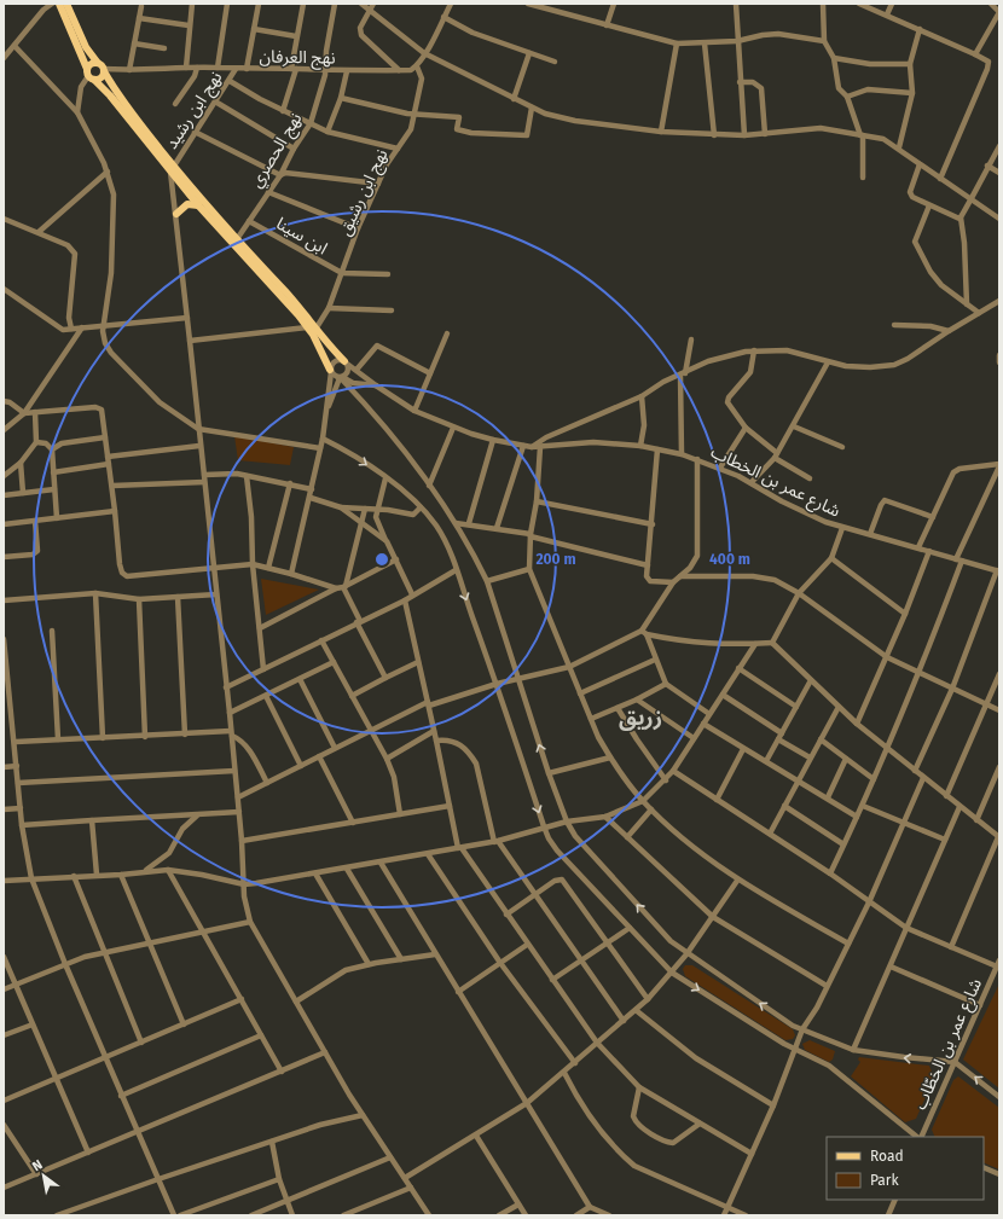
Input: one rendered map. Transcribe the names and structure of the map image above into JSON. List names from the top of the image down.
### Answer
{
  "streets": {
    "street": [
      "نهج العرفان",
      "نهج ابن رشيد",
      "نهج الحصري",
      "نهج ابن رشيق",
      "ابن سينا",
      "شارع عمر بن الخطاب",
      "شارع عمر بن الخطّاب"
    ]
  },
  "crossings": [
    ["نهج العرفان", "نهج ابن رشيد"],
    ["نهج العرفان", "نهج الحصري"],
    ["نهج العرفان", "نهج ابن رشيق"],
    ["نهج الحصري", "ابن سينا"],
    ["نهج ابن رشيق", "ابن سينا"]
  ],
  "districts": ["زريق"],
  "legend": ["Road", "Park"],
  "north": "top left",
  "rings": ["200 m", "400 m"]
}
